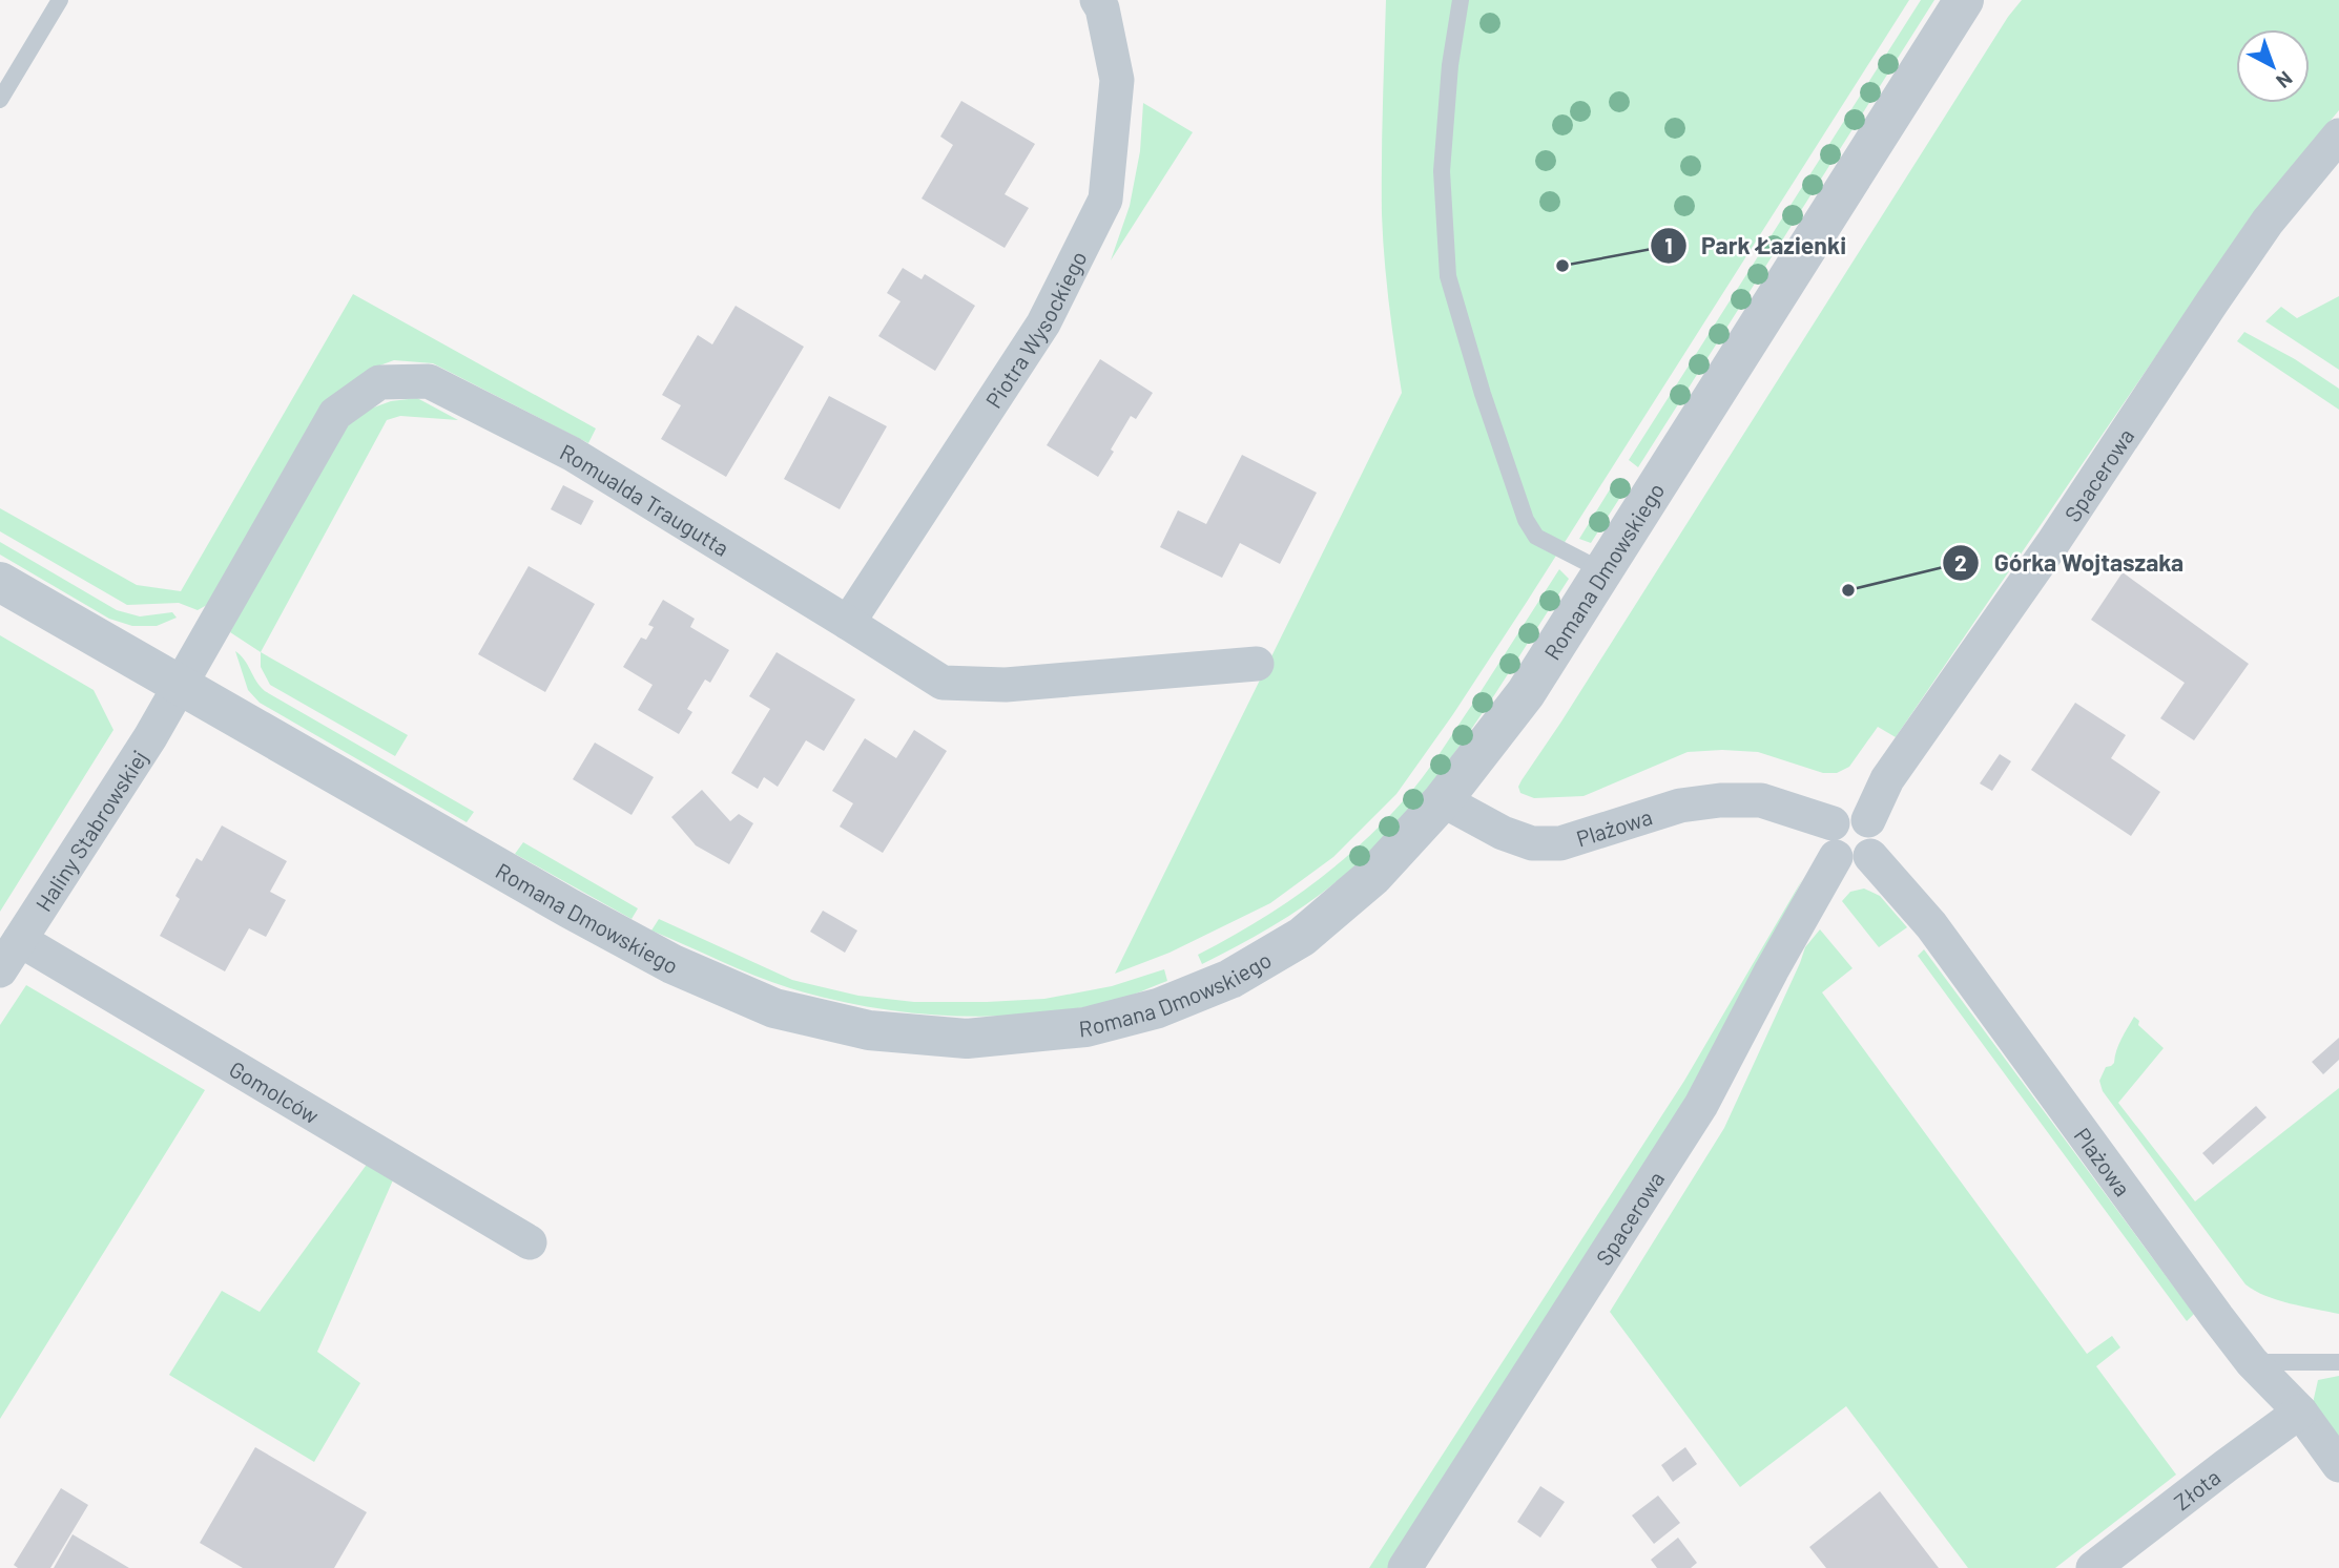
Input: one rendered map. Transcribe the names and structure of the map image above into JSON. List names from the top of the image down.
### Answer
{
  "streets": {
    "street": [
      "Piotra Wysockiego",
      "Spacerowa",
      "Romualda Traugutta",
      "Romana Dmowskiego",
      "Plażowa",
      "Haliny Stabrowskiej",
      "Gomolców",
      "Złota"
    ]
  },
  "crossings": [
    ["Piotra Wysockiego", "Romualda Traugutta"],
    ["Spacerowa", "Plażowa"],
    ["Romualda Traugutta", "Romana Dmowskiego"],
    ["Romualda Traugutta", "Haliny Stabrowskiej"],
    ["Romana Dmowskiego", "Plażowa"],
    ["Romana Dmowskiego", "Haliny Stabrowskiej"],
    ["Plażowa", "Złota"],
    ["Haliny Stabrowskiej", "Gomolców"]
  ],
  "places": ["Park Łazienki", "Górka Wojtaszaka"],
  "north": "bottom right"
}
